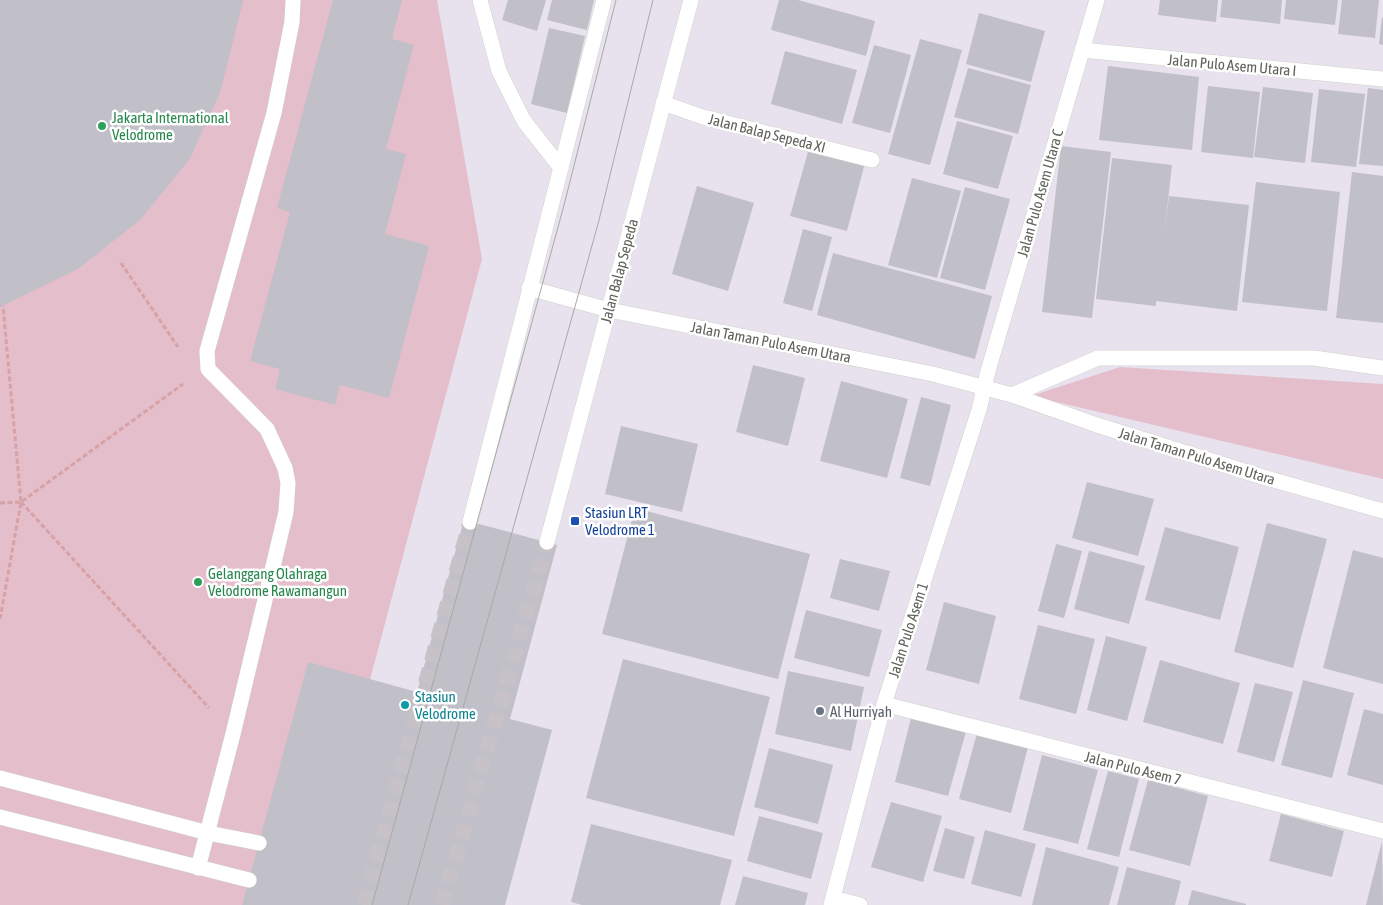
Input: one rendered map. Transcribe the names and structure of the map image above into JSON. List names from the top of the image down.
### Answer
{
  "streets": {
    "street": [
      "Jalan Pulo Asem Utara I",
      "Jalan Balap Sepeda XI",
      "Jalan Pulo Asem Utara C",
      "Jalan Balap Sepeda",
      "Jalan Taman Pulo Asem Utara",
      "Jalan Pulo Asem 1",
      "Jalan Pulo Asem 7"
    ]
  },
  "crossings": [
    ["Jalan Pulo Asem Utara I", "Jalan Pulo Asem Utara C"],
    ["Jalan Balap Sepeda XI", "Jalan Balap Sepeda"],
    ["Jalan Pulo Asem Utara C", "Jalan Taman Pulo Asem Utara"],
    ["Jalan Pulo Asem Utara C", "Jalan Pulo Asem 1"],
    ["Jalan Balap Sepeda", "Jalan Taman Pulo Asem Utara"],
    ["Jalan Taman Pulo Asem Utara", "Jalan Pulo Asem 1"],
    ["Jalan Pulo Asem 1", "Jalan Pulo Asem 7"]
  ],
  "places": {
    "other": [
      "Jakarta International Velodrome",
      "Gelanggang Olahraga Velodrome Rawamangun",
      "Stasiun Velodrome",
      "Al Hurriyah"
    ],
    "transit": ["Stasiun LRT Velodrome 1"]
  }
}
